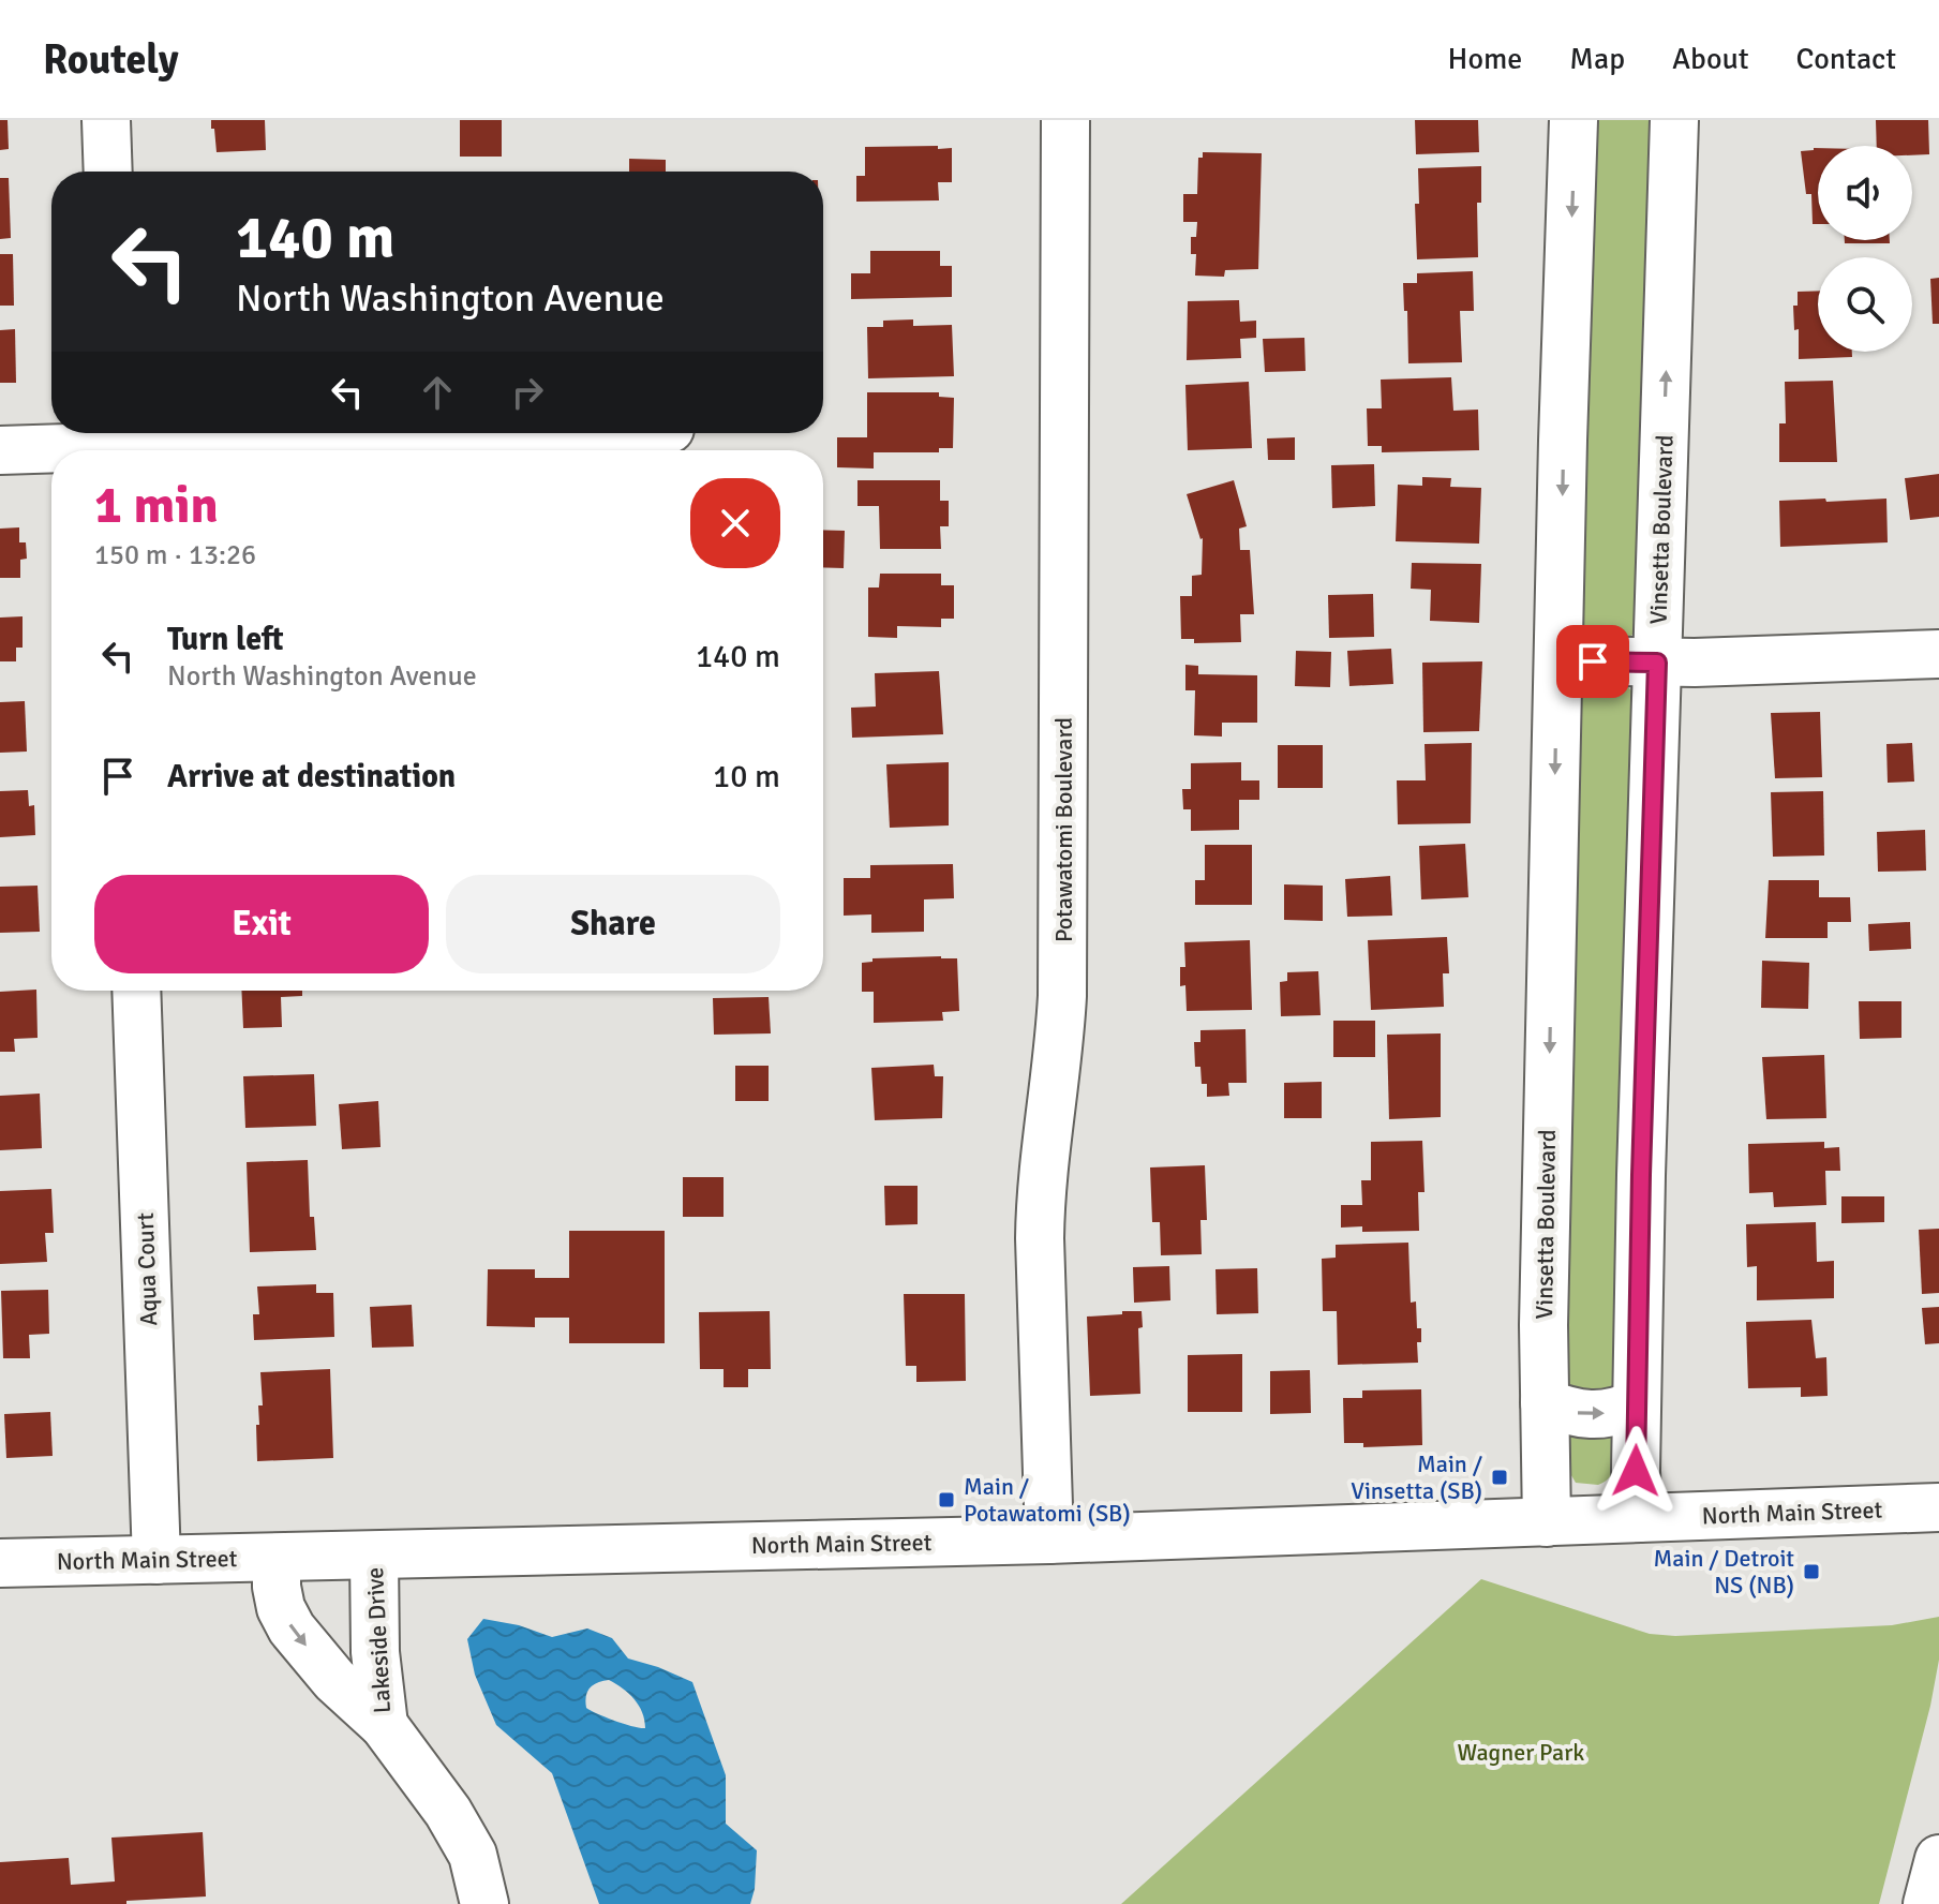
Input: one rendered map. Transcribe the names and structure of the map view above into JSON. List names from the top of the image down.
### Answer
{
  "streets": {
    "street": [
      "Vinsetta Boulevard",
      "Potawatomi Boulevard",
      "Aqua Court",
      "North Main Street",
      "Lakeside Drive"
    ]
  },
  "crossings": [
    ["Vinsetta Boulevard", "North Main Street"],
    ["Potawatomi Boulevard", "North Main Street"],
    ["Aqua Court", "North Main Street"],
    ["North Main Street", "Lakeside Drive"]
  ],
  "parks": ["Wagner Park"],
  "places": {
    "transit": ["Main / Vinsetta (SB)", "Main / Potawatomi (SB)", "Main / Detroit NS (NB)"]
  },
  "page": {
    "header": "Routely",
    "nav": [
      "Home",
      "Map",
      "About",
      "Contact"
    ],
    "turn": ["140 m", "North Washington Avenue"],
    "heading": ["1 min", "150 m · 13:26"],
    "list": [
      {
        "name": "Turn left",
        "note": "North Washington Avenue",
        "value": "140 m"
      },
      {
        "name": "Arrive at destination",
        "value": "10 m"
      }
    ],
    "buttons": ["Exit", "Share"]
  }
}
